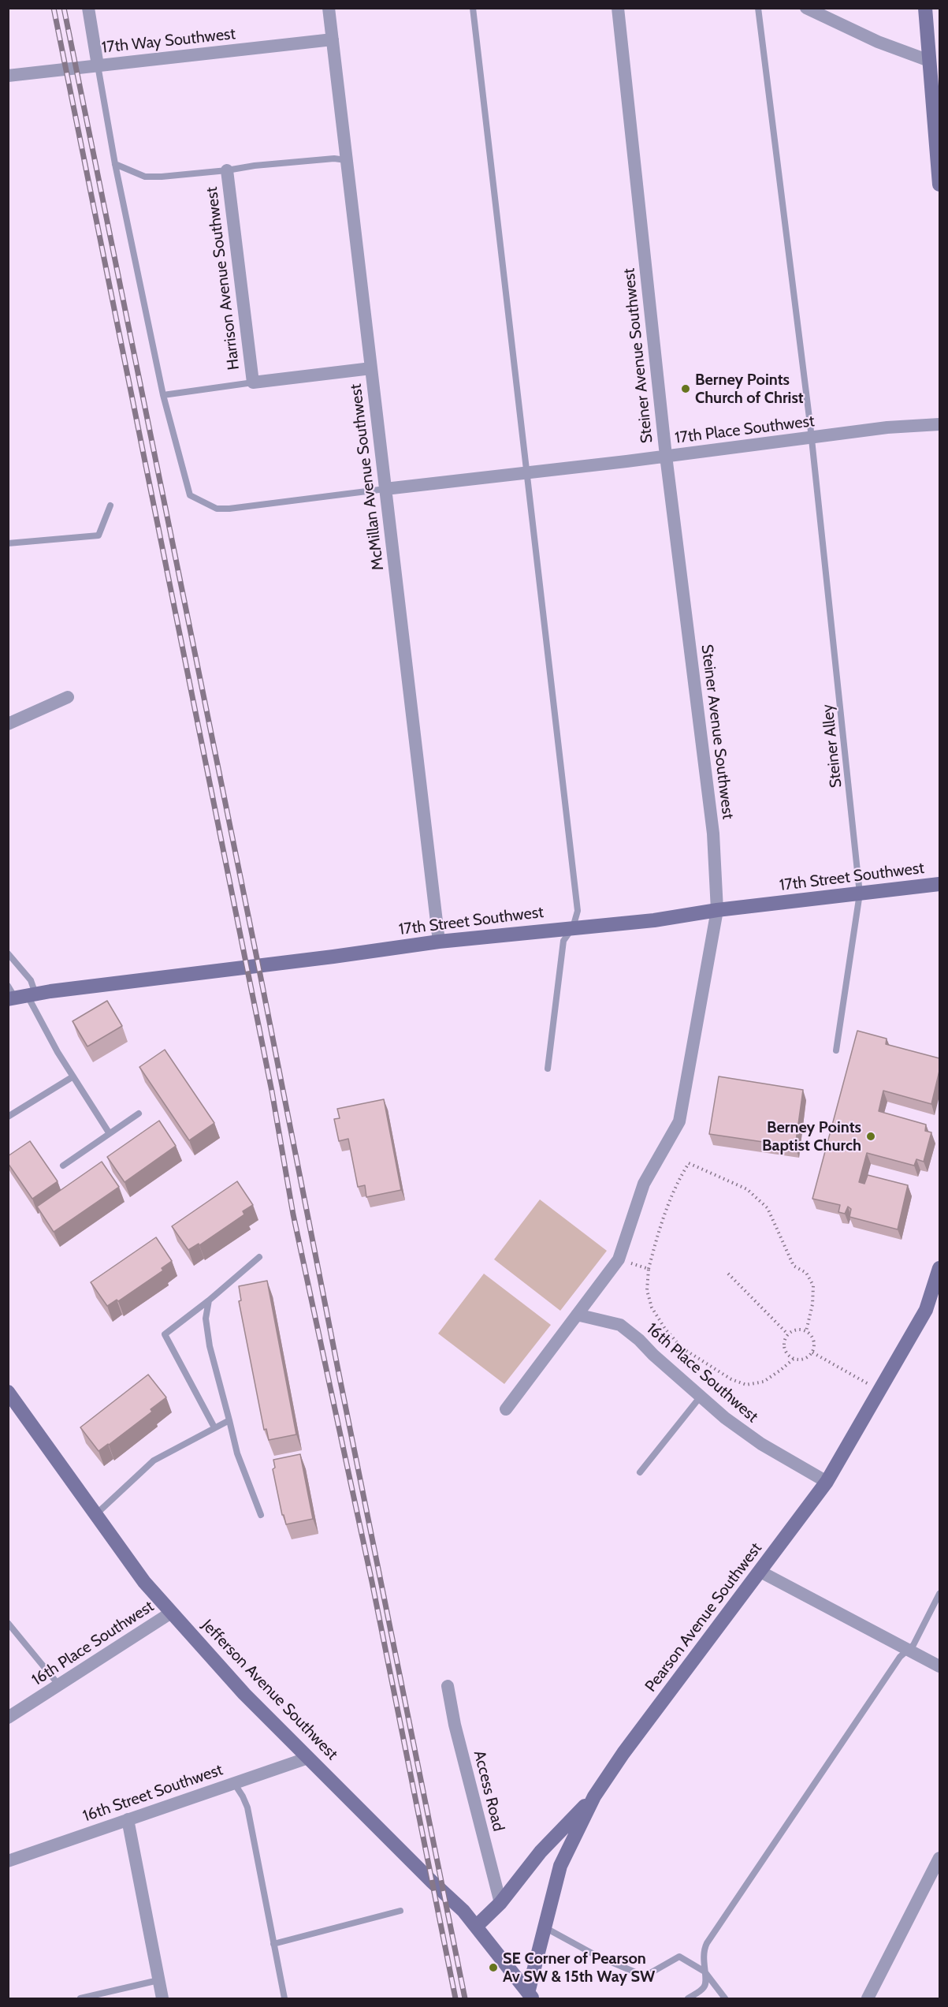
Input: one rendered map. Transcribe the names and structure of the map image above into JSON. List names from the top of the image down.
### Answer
{
  "streets": {
    "street": [
      "17th Way Southwest",
      "Harrison Avenue Southwest",
      "Steiner Avenue Southwest",
      "17th Place Southwest",
      "McMillan Avenue Southwest",
      "17th Street Southwest",
      "16th Place Southwest",
      "Pearson Avenue Southwest",
      "Jefferson Avenue Southwest",
      "Access Road",
      "16th Street Southwest"
    ],
    "lane": ["Steiner Alley"]
  },
  "crossings": [
    ["17th Way Southwest", "McMillan Avenue Southwest"],
    ["Steiner Avenue Southwest", "17th Place Southwest"],
    ["Steiner Avenue Southwest", "17th Street Southwest"],
    ["Steiner Avenue Southwest", "16th Place Southwest"],
    ["17th Place Southwest", "McMillan Avenue Southwest"],
    ["17th Place Southwest", "Steiner Alley"],
    ["McMillan Avenue Southwest", "17th Street Southwest"],
    ["Steiner Alley", "17th Street Southwest"],
    ["16th Place Southwest", "Pearson Avenue Southwest"],
    ["16th Place Southwest", "Jefferson Avenue Southwest"],
    ["Pearson Avenue Southwest", "Jefferson Avenue Southwest"],
    ["Jefferson Avenue Southwest", "16th Street Southwest"]
  ],
  "places": ["Berney Points Church of Christ", "Berney Points Baptist Church", "SE Corner of Pearson Av SW & 15th Way SW"]
}
